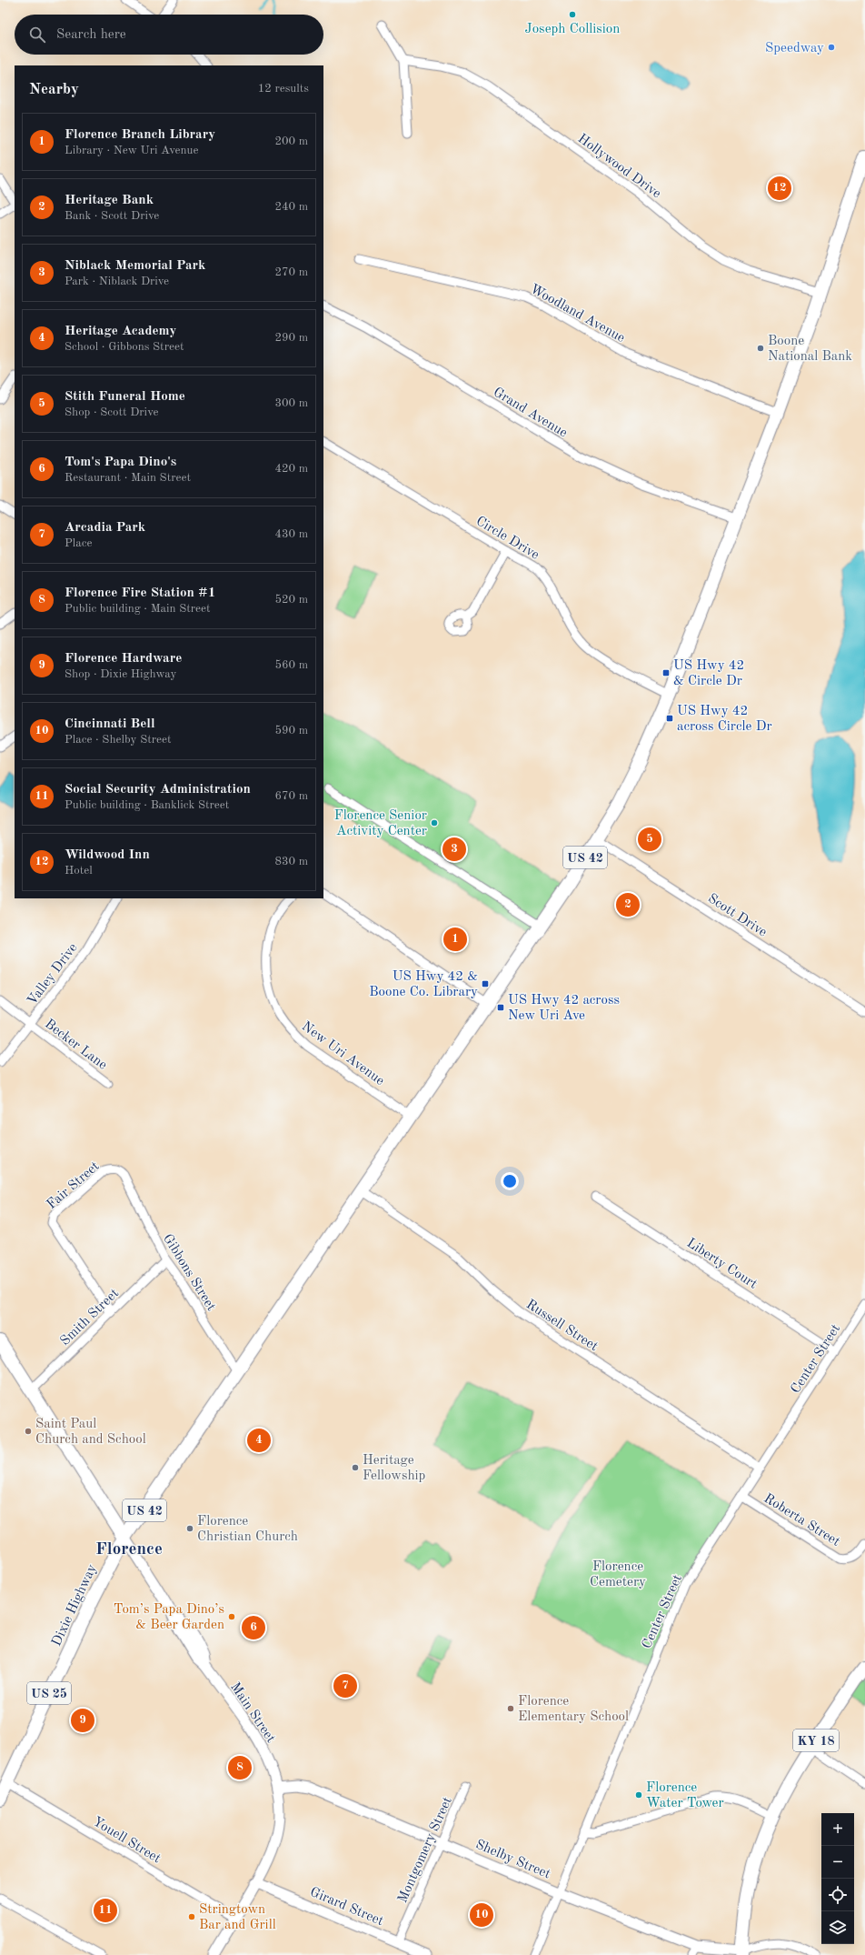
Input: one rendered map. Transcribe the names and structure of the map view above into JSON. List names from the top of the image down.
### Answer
{
  "streets": {
    "main road": [
      "US 42",
      "Dixie Highway",
      "US 25",
      "KY 18"
    ],
    "street": [
      "Hollywood Drive",
      "Woodland Avenue",
      "Grand Avenue",
      "Circle Drive",
      "Scott Drive",
      "Valley Drive",
      "Becker Lane",
      "New Uri Avenue",
      "Fair Street",
      "Liberty Court",
      "Gibbons Street",
      "Smith Street",
      "Russell Street",
      "Center Street",
      "Roberta Street",
      "Main Street",
      "Youell Street",
      "Montgomery Street",
      "Shelby Street",
      "Girard Street"
    ]
  },
  "crossings": [
    ["Hollywood Drive", "US 42"],
    ["Woodland Avenue", "US 42"],
    ["Grand Avenue", "US 42"],
    ["Circle Drive", "US 42"],
    ["US 42", "Scott Drive"],
    ["US 42", "New Uri Avenue"],
    ["US 42", "Gibbons Street"],
    ["US 42", "Russell Street"],
    ["US 42", "Dixie Highway"],
    ["US 42", "Main Street"],
    ["Valley Drive", "Becker Lane"],
    ["Fair Street", "Gibbons Street"],
    ["Fair Street", "Smith Street"],
    ["Liberty Court", "Center Street"],
    ["Gibbons Street", "Smith Street"],
    ["Russell Street", "Center Street"],
    ["Center Street", "Roberta Street"],
    ["Center Street", "Shelby Street"],
    ["Dixie Highway", "Main Street"],
    ["Dixie Highway", "Youell Street"],
    ["Main Street", "Youell Street"],
    ["Main Street", "Shelby Street"],
    ["Main Street", "Girard Street"],
    ["KY 18", "Shelby Street"],
    ["Montgomery Street", "Shelby Street"],
    ["Montgomery Street", "Girard Street"]
  ],
  "districts": ["Florence"],
  "parks": ["Florence Cemetery"],
  "places": {
    "other": [
      "Joseph Collision",
      "Speedway",
      "Boone National Bank",
      "Florence Senior Activity Center",
      "Saint Paul Church and School",
      "Heritage Fellowship",
      "Florence Christian Church",
      "Tom’s Papa Dino’s & Beer Garden",
      "Florence Elementary School",
      "Florence Water Tower",
      "Stringtown Bar and Grill"
    ],
    "transit": [
      "US Hwy 42 & Circle Dr",
      "US Hwy 42 across Circle Dr",
      "US Hwy 42 & Boone Co. Library",
      "US Hwy 42 across New Uri Ave"
    ]
  },
  "page": {
    "search": "Search here",
    "heading": ["Nearby", "12 results"],
    "list": [
      {
        "mark": "1",
        "name": "Florence Branch Library",
        "note": "Library · New Uri Avenue",
        "value": "200 m"
      },
      {
        "mark": "2",
        "name": "Heritage Bank",
        "note": "Bank · Scott Drive",
        "value": "240 m"
      },
      {
        "mark": "3",
        "name": "Niblack Memorial Park",
        "note": "Park · Niblack Drive",
        "value": "270 m"
      },
      {
        "mark": "4",
        "name": "Heritage Academy",
        "note": "School · Gibbons Street",
        "value": "290 m"
      },
      {
        "mark": "5",
        "name": "Stith Funeral Home",
        "note": "Shop · Scott Drive",
        "value": "300 m"
      },
      {
        "mark": "6",
        "name": "Tom's Papa Dino's",
        "note": "Restaurant · Main Street",
        "value": "420 m"
      },
      {
        "mark": "7",
        "name": "Arcadia Park",
        "note": "Place",
        "value": "430 m"
      },
      {
        "mark": "8",
        "name": "Florence Fire Station #1",
        "note": "Public building · Main Street",
        "value": "520 m"
      },
      {
        "mark": "9",
        "name": "Florence Hardware",
        "note": "Shop · Dixie Highway",
        "value": "560 m"
      },
      {
        "mark": "10",
        "name": "Cincinnati Bell",
        "note": "Place · Shelby Street",
        "value": "590 m"
      },
      {
        "mark": "11",
        "name": "Social Security Administration",
        "note": "Public building · Banklick Street",
        "value": "670 m"
      },
      {
        "mark": "12",
        "name": "Wildwood Inn",
        "note": "Hotel",
        "value": "830 m"
      }
    ],
    "pins": [
      "12",
      "5",
      "3",
      "2",
      "1",
      "4",
      "6",
      "7",
      "9",
      "8",
      "11",
      "10"
    ],
    "map_buttons": ["+", "−"]
  }
}
